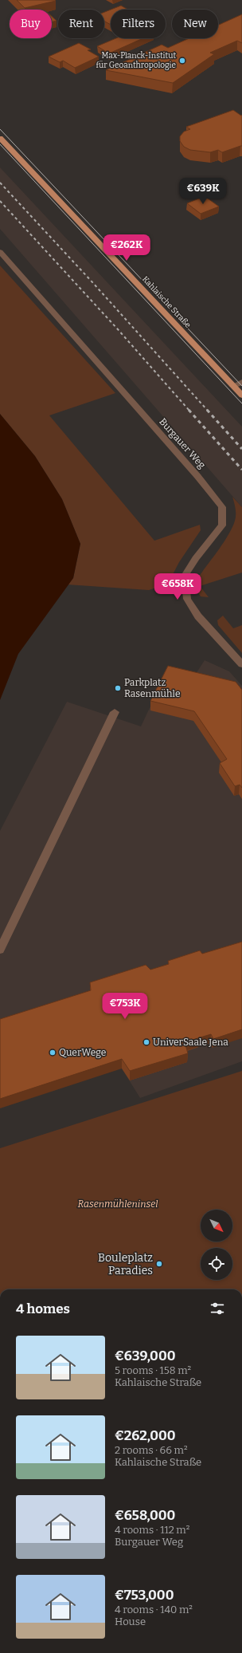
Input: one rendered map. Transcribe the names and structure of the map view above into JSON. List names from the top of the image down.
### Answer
{
  "streets": {
    "main road": ["Kahlaische Straße"],
    "street": ["Burgauer Weg"]
  },
  "parks": ["Rasenmühleninsel"],
  "places": [
    "Max-Planck-Institut für Geoanthropologie",
    "Parkplatz Rasenmühle",
    "UniverSaale Jena",
    "QuerWege",
    "Bouleplatz Paradies"
  ],
  "north": "bottom right",
  "page": {
    "chip": [
      "Buy",
      "Rent",
      "Filters",
      "New"
    ],
    "price": [
      "€639K",
      "€262K",
      "€658K",
      "€753K"
    ],
    "heading": "4 homes",
    "list": [
      {
        "name": "€639,000",
        "note": "5 rooms · 158 m² · Kahlaische Straße"
      },
      {
        "name": "€262,000",
        "note": "2 rooms · 66 m² · Kahlaische Straße"
      },
      {
        "name": "€658,000",
        "note": "4 rooms · 112 m² · Burgauer Weg"
      },
      {
        "name": "€753,000",
        "note": "4 rooms · 140 m² · House"
      }
    ]
  }
}
